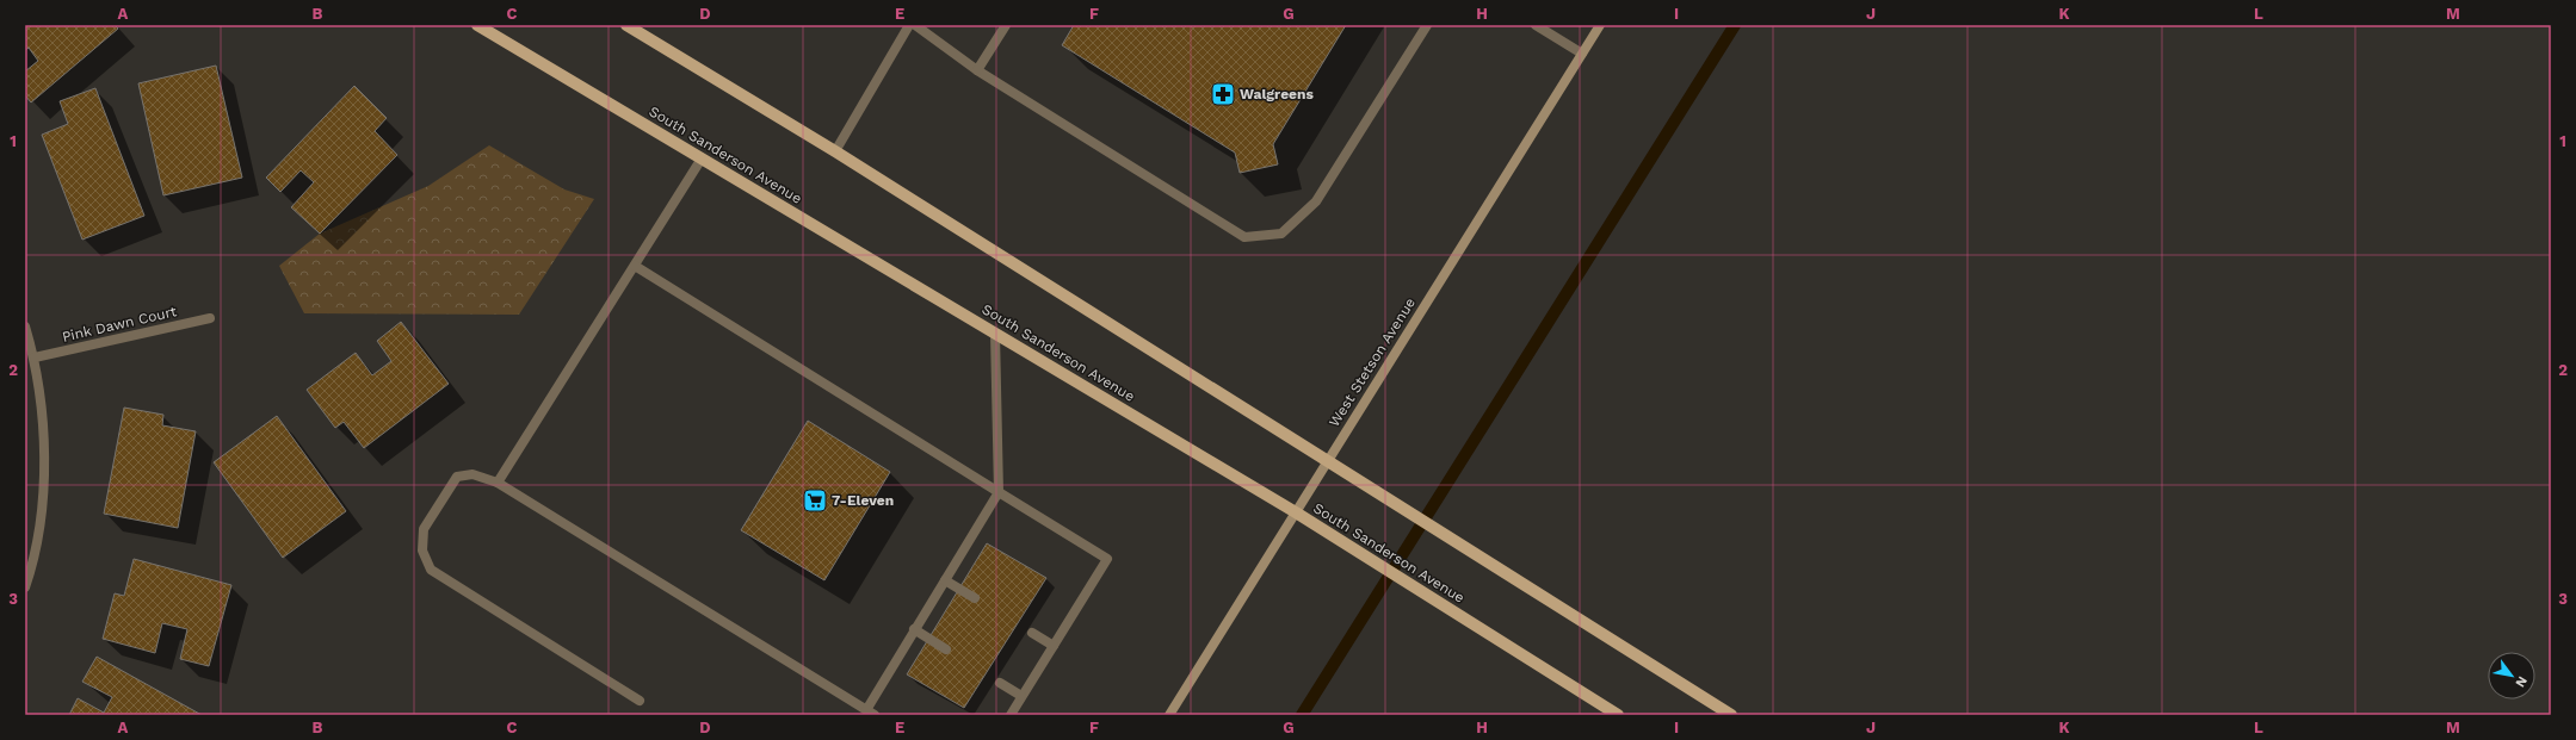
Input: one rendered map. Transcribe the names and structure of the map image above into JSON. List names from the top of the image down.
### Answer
{
  "streets": {
    "main road": ["South Sanderson Avenue", "West Stetson Avenue"],
    "street": ["Pink Dawn Court"]
  },
  "crossings": [
    ["South Sanderson Avenue", "West Stetson Avenue"]
  ],
  "places": {
    "pharmacy": ["Walgreens"],
    "supermarket": ["7-Eleven"]
  },
  "north": "bottom right",
  "grid": {
    "columns": [
      "A",
      "B",
      "C",
      "D",
      "E",
      "F",
      "G",
      "H",
      "I",
      "J",
      "K",
      "L",
      "M"
    ],
    "rows": ["1", "2", "3"]
  }
}
